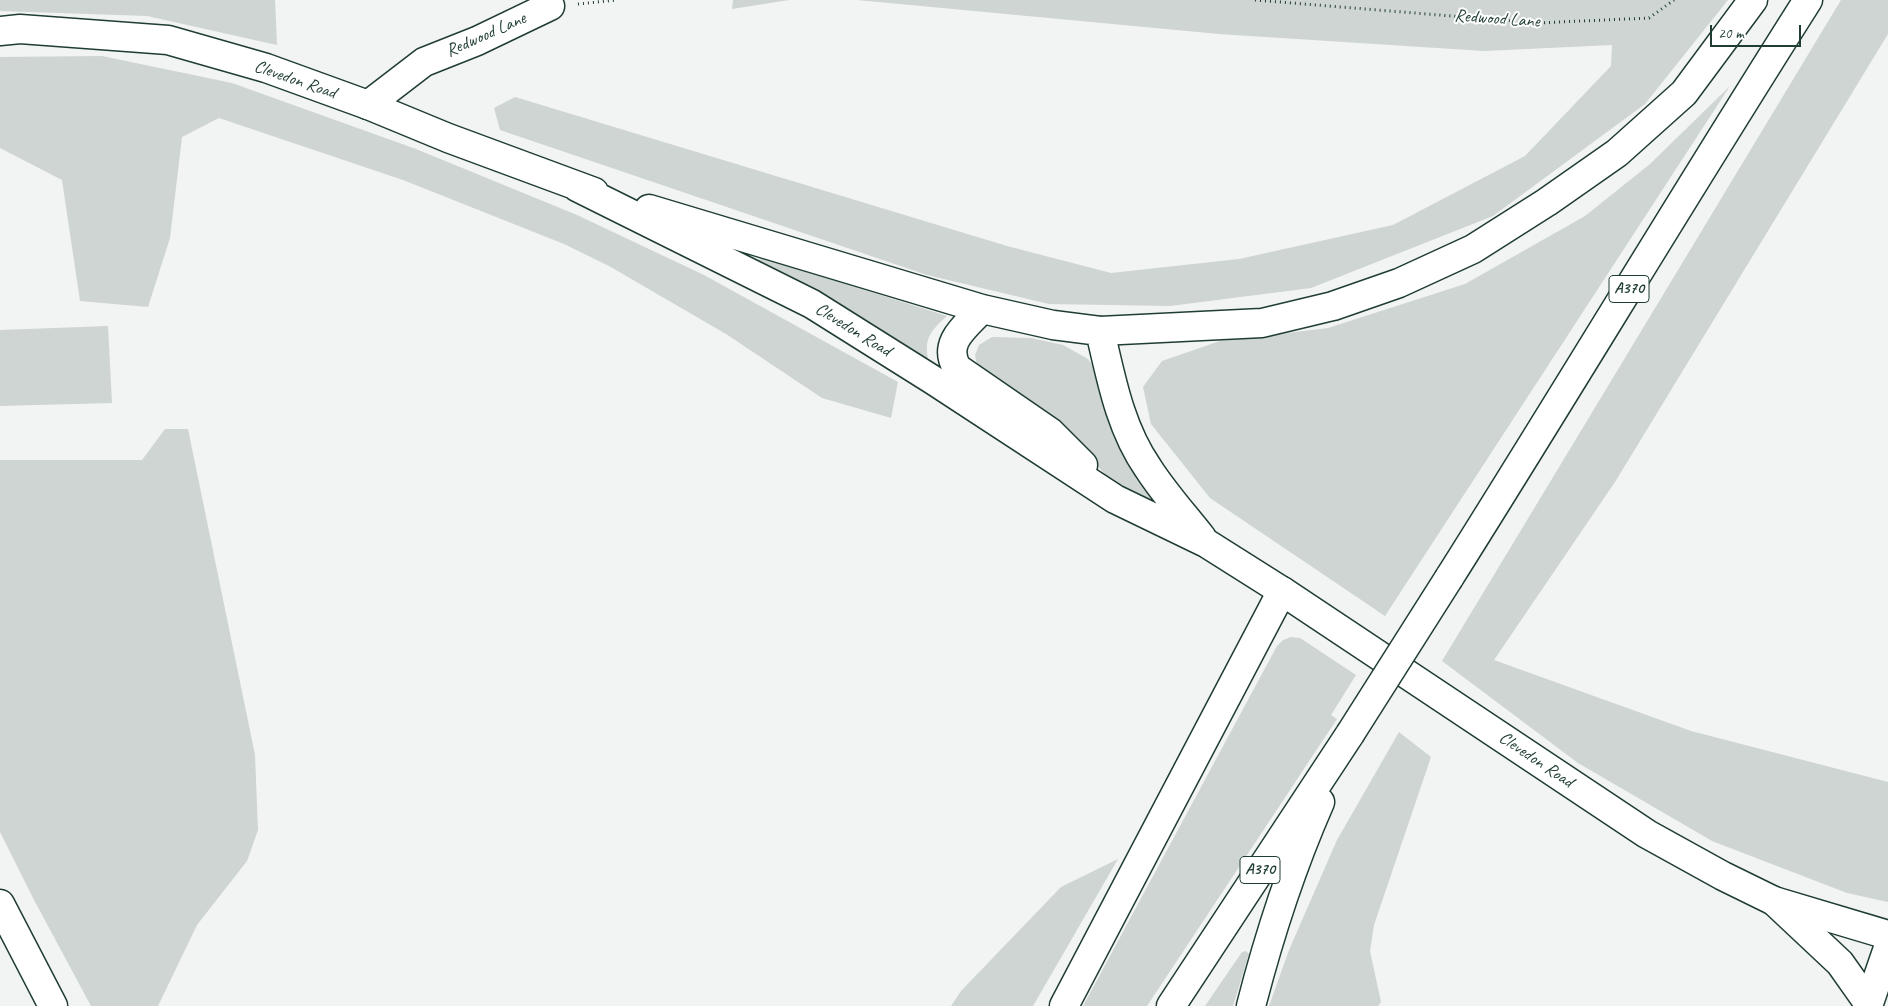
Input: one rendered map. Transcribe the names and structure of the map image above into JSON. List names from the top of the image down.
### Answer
{
  "streets": {
    "main road": ["Redwood Lane", "Clevedon Road", "A370"]
  },
  "crossings": [
    ["Redwood Lane", "Clevedon Road"]
  ],
  "scale_bar": "20 m"
}
